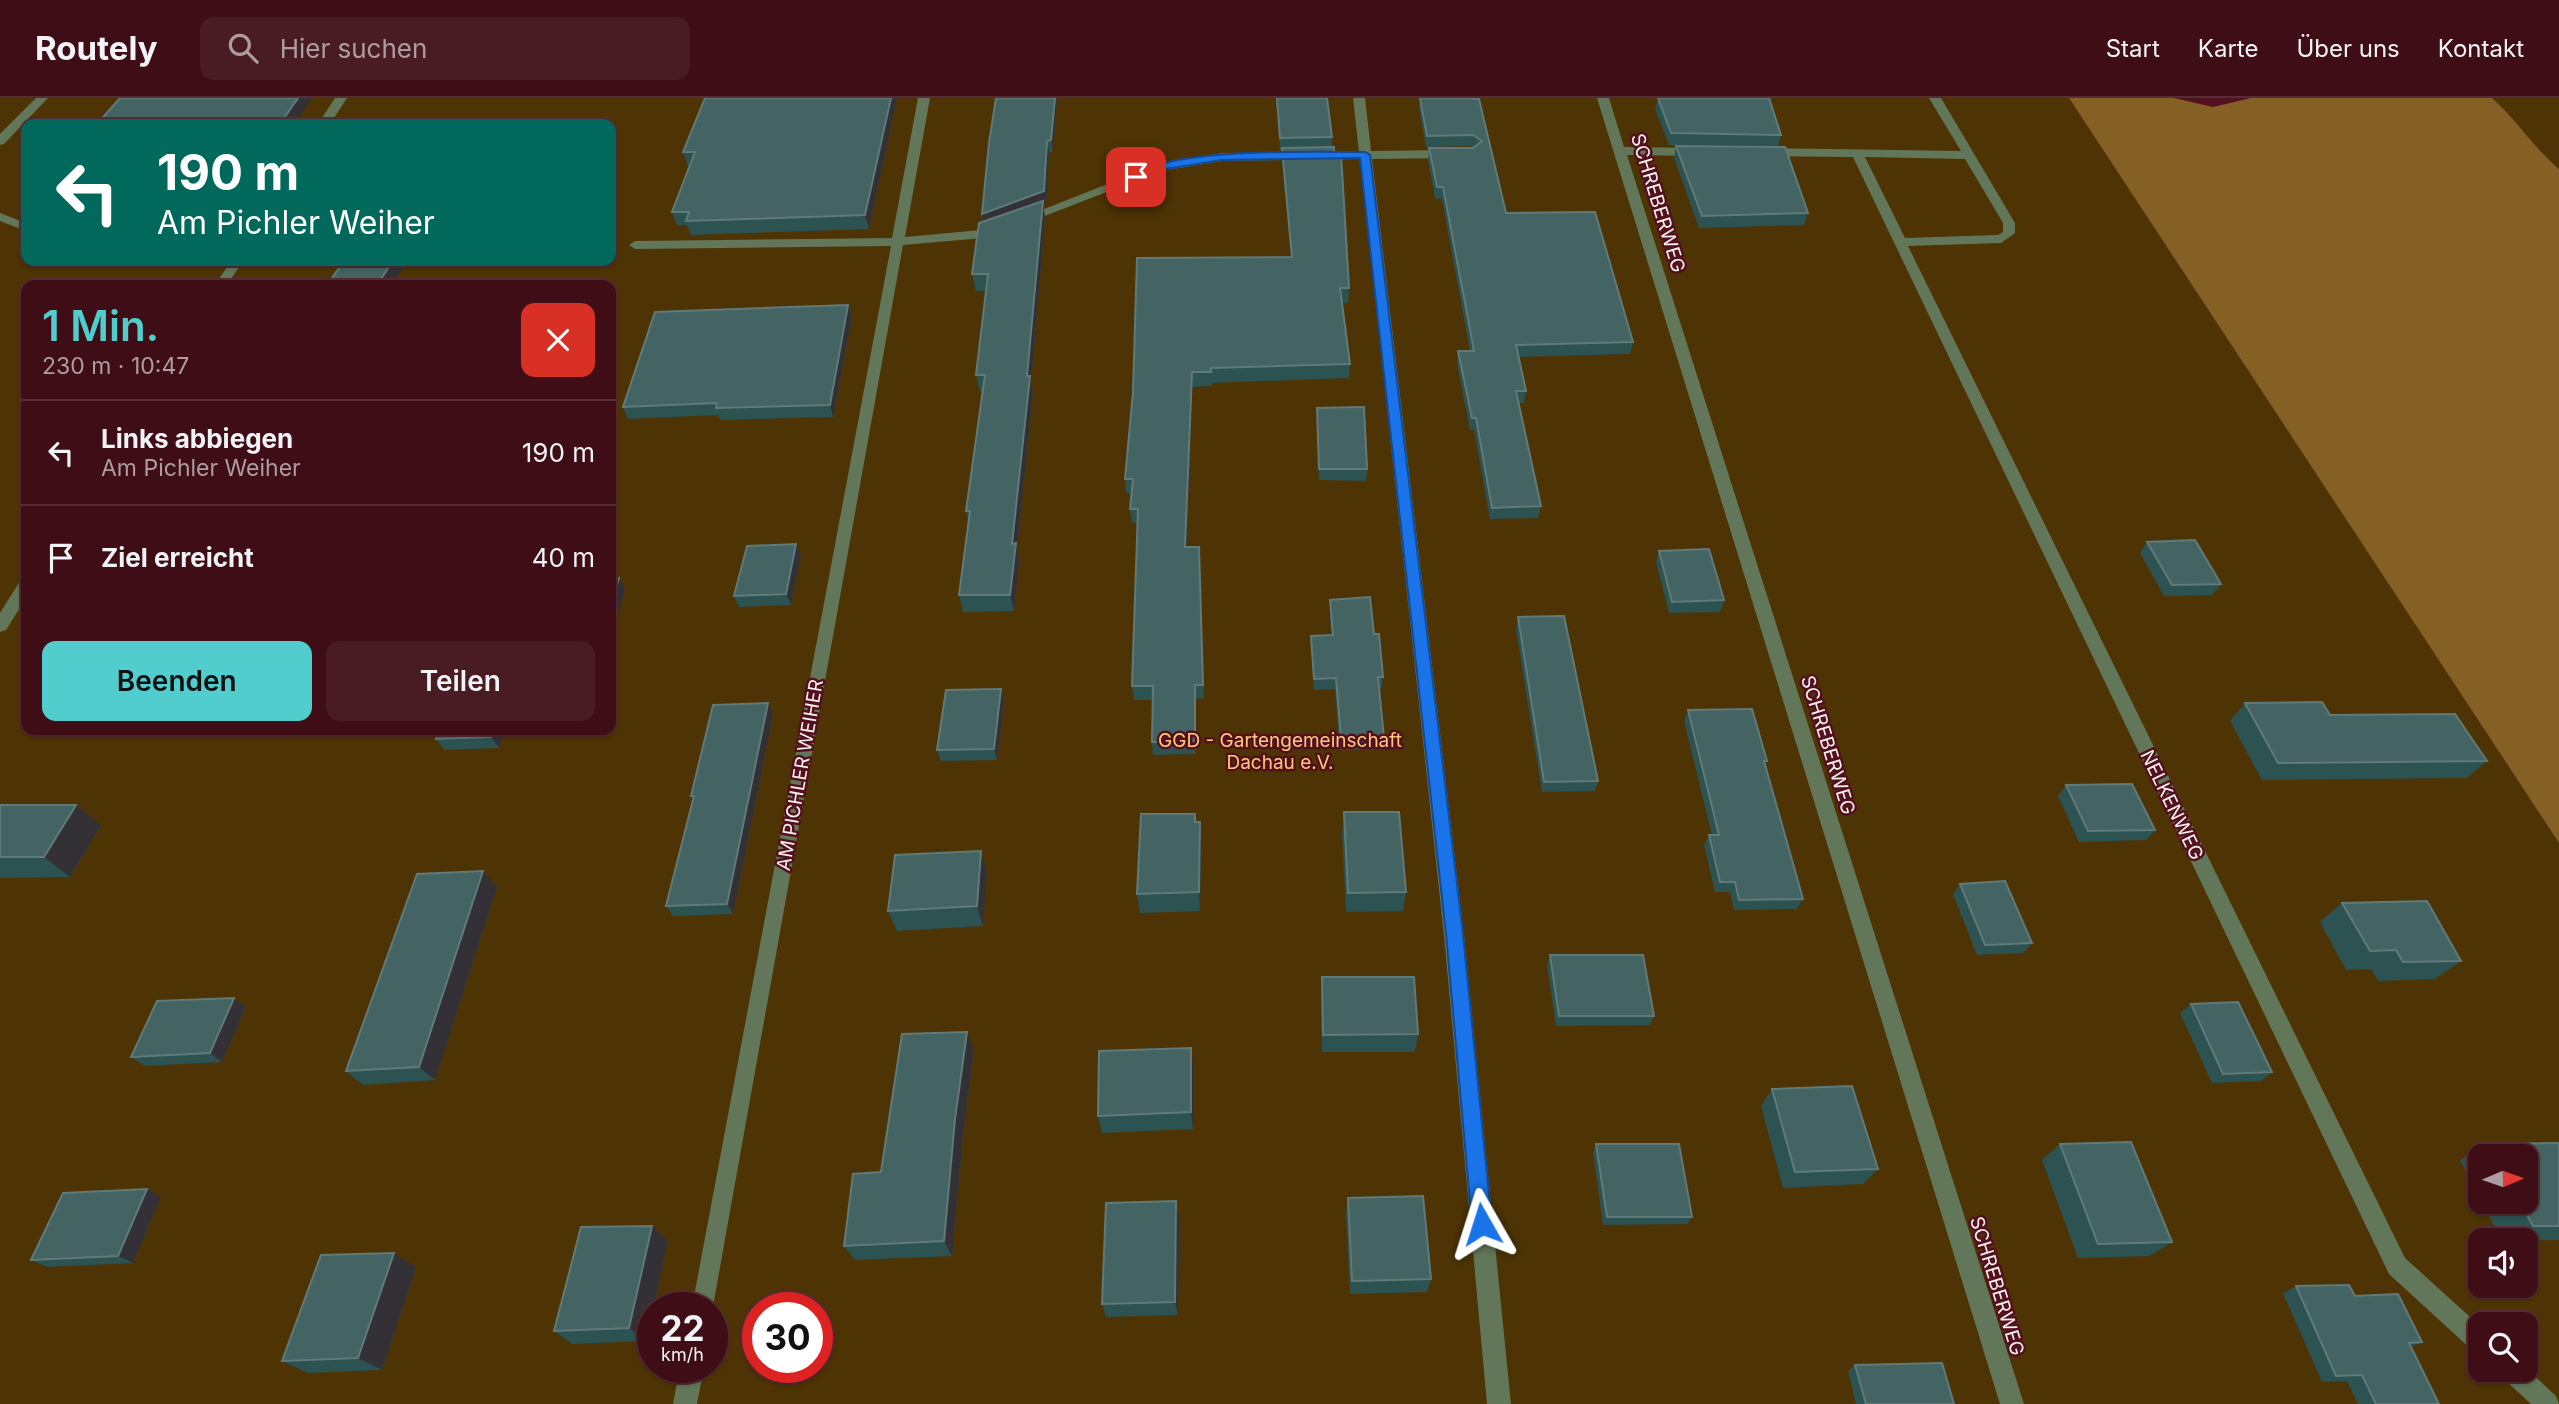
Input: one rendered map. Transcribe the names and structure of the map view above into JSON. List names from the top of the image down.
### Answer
{
  "streets": {
    "street": ["SCHREBERWEG", "AM PICHLER WEIHER", "NELKENWEG"]
  },
  "parks": ["GGD - Gartengemeinschaft Dachau e.V."],
  "north": "right",
  "page": {
    "header": "Routely",
    "search": "Hier suchen",
    "nav": [
      "Start",
      "Karte",
      "Über uns",
      "Kontakt"
    ],
    "turn": ["190 m", "Am Pichler Weiher"],
    "heading": ["1 Min.", "230 m · 10:47"],
    "list": [
      {
        "name": "Links abbiegen",
        "note": "Am Pichler Weiher",
        "value": "190 m"
      },
      {
        "name": "Ziel erreicht",
        "value": "40 m"
      }
    ],
    "buttons": ["Beenden", "Teilen"],
    "speed": "22 km/h",
    "limit": "30"
  }
}
